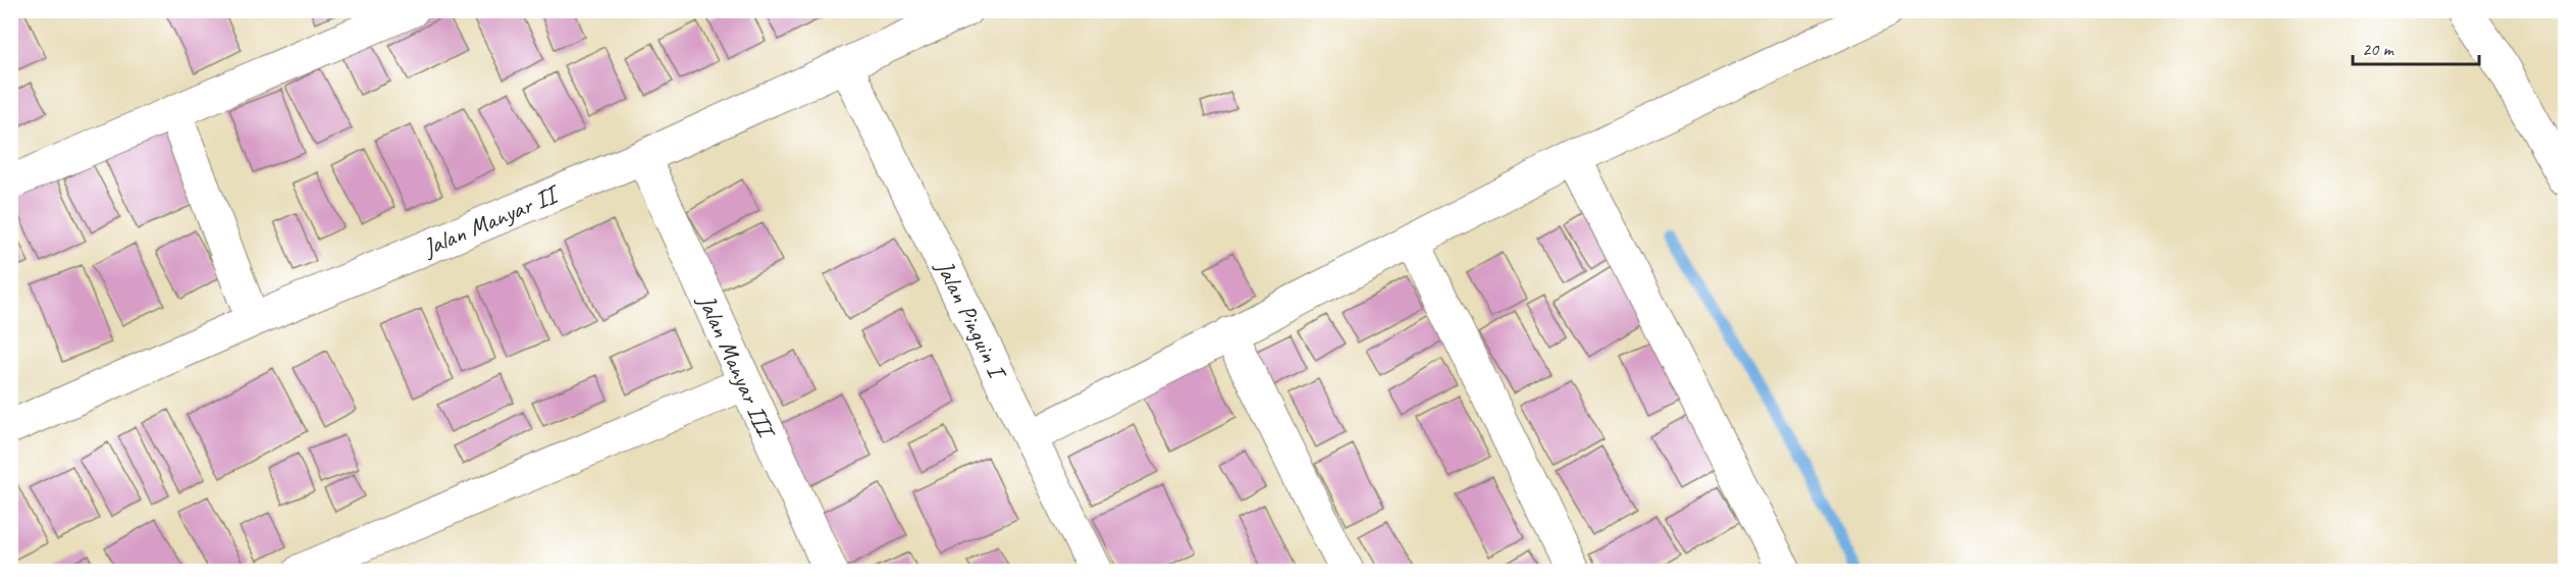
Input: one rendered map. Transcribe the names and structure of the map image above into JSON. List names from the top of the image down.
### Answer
{
  "streets": {
    "street": ["Jalan Manyar II", "Jalan Pinguin I", "Jalan Manyar III"]
  },
  "crossings": [
    ["Jalan Manyar II", "Jalan Pinguin I"],
    ["Jalan Manyar II", "Jalan Manyar III"]
  ],
  "scale_bar": "20 m"
}
